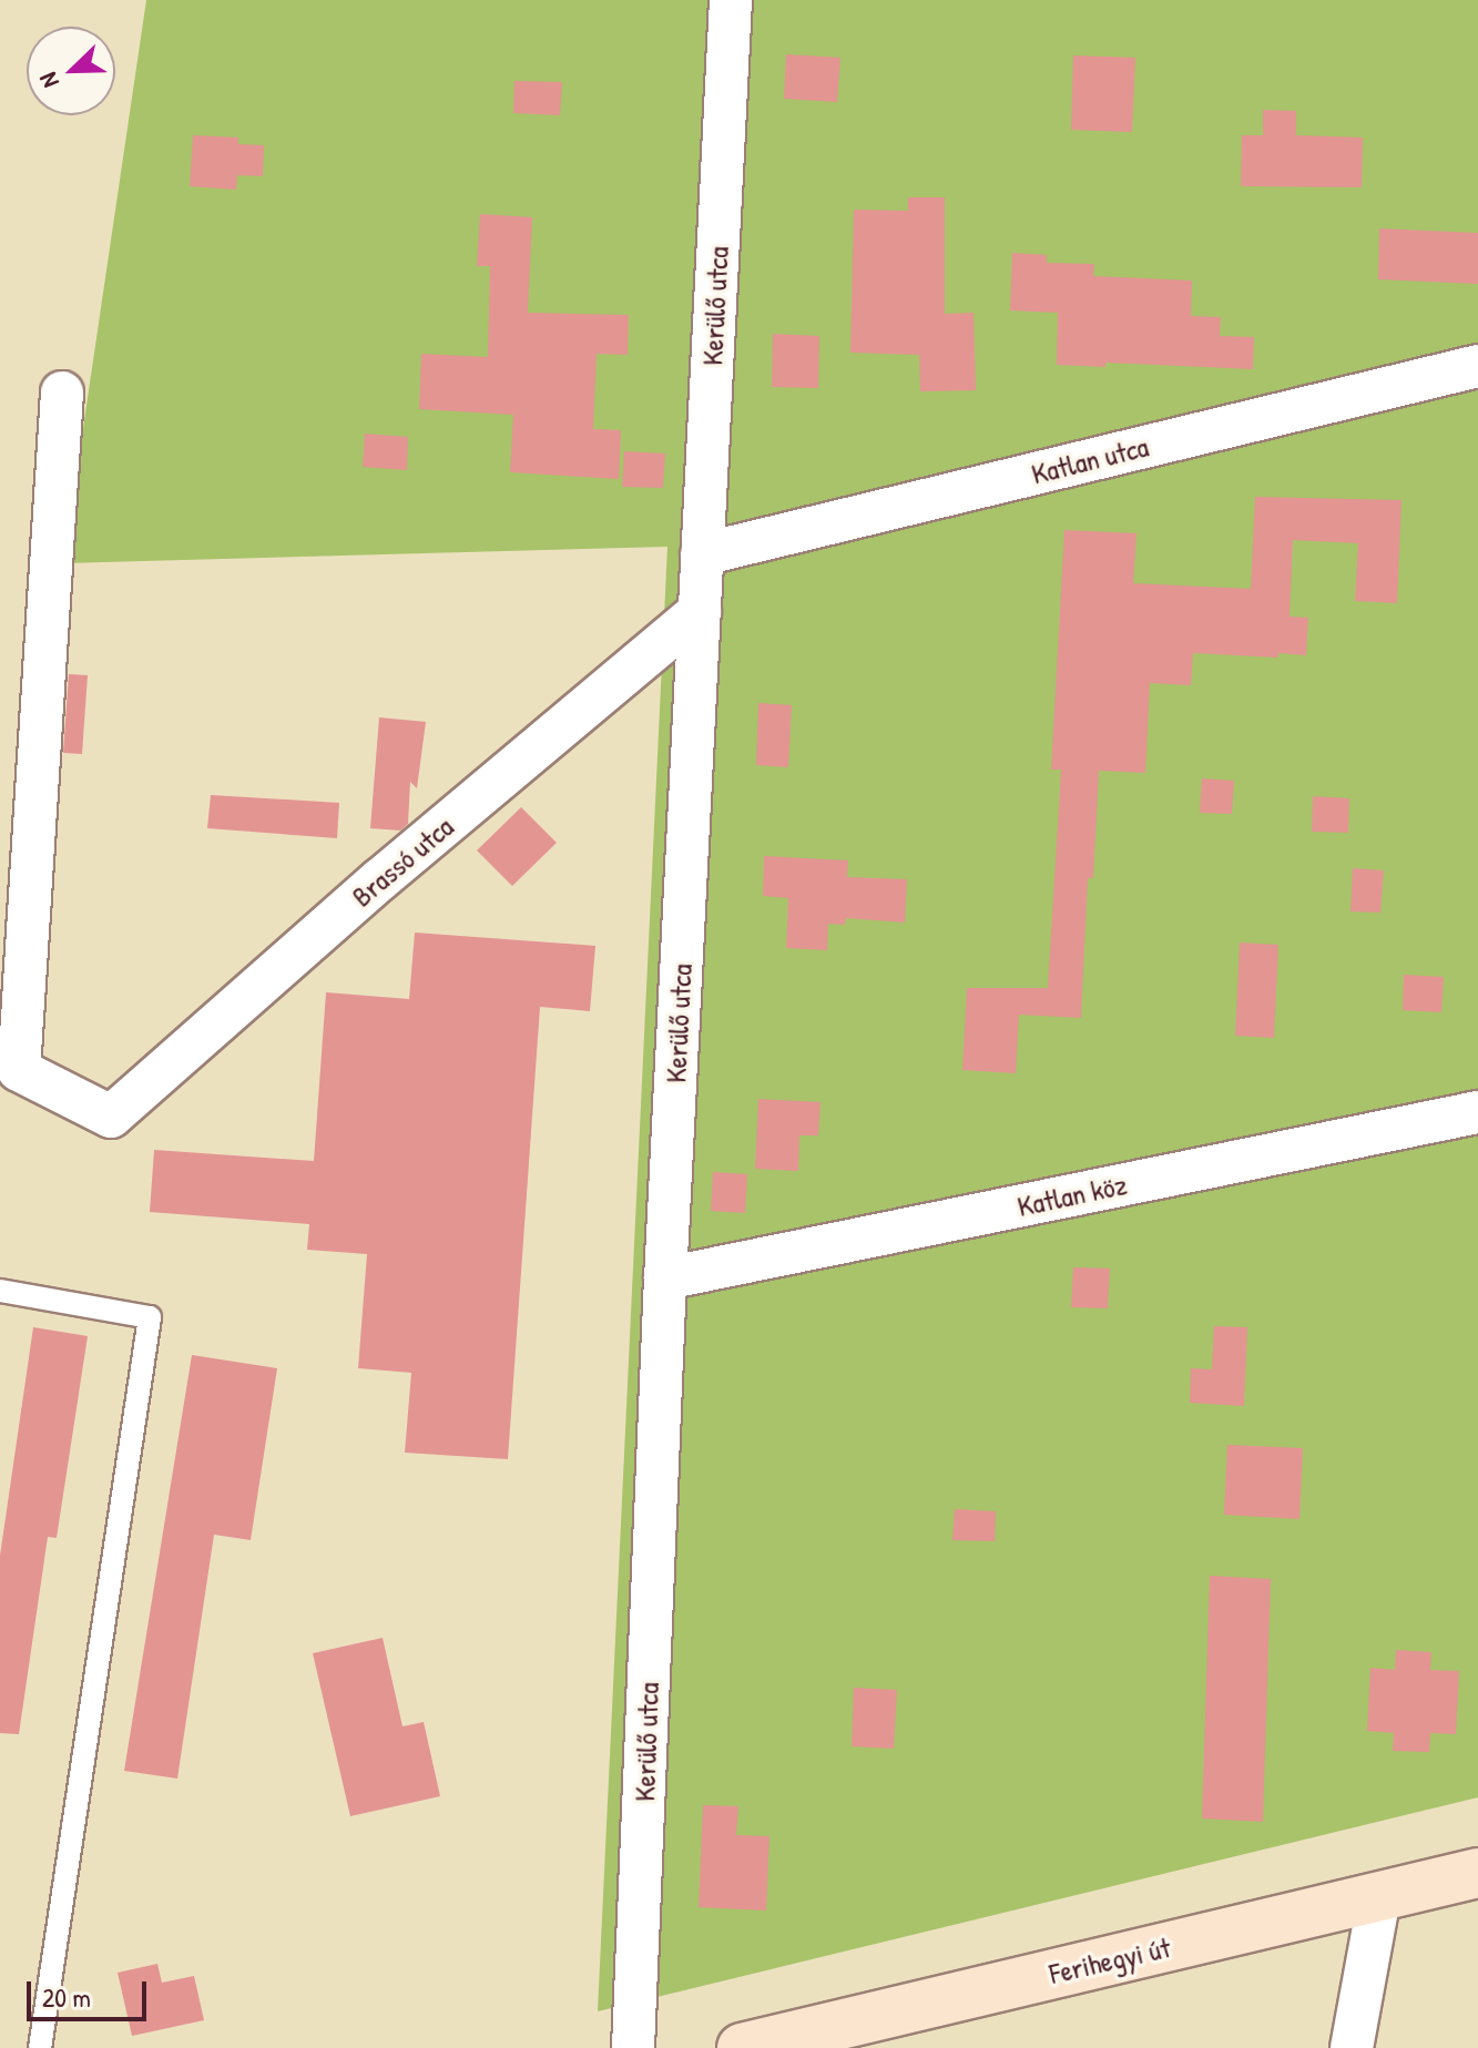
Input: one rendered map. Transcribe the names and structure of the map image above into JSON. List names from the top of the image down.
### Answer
{
  "streets": {
    "main road": ["Ferihegyi út"],
    "street": [
      "Kerülő utca",
      "Katlan utca",
      "Brassó utca",
      "Katlan köz"
    ]
  },
  "crossings": [
    ["Kerülő utca", "Katlan utca"],
    ["Kerülő utca", "Brassó utca"],
    ["Kerülő utca", "Katlan köz"]
  ],
  "scale_bar": "20 m",
  "north": "bottom left"
}
